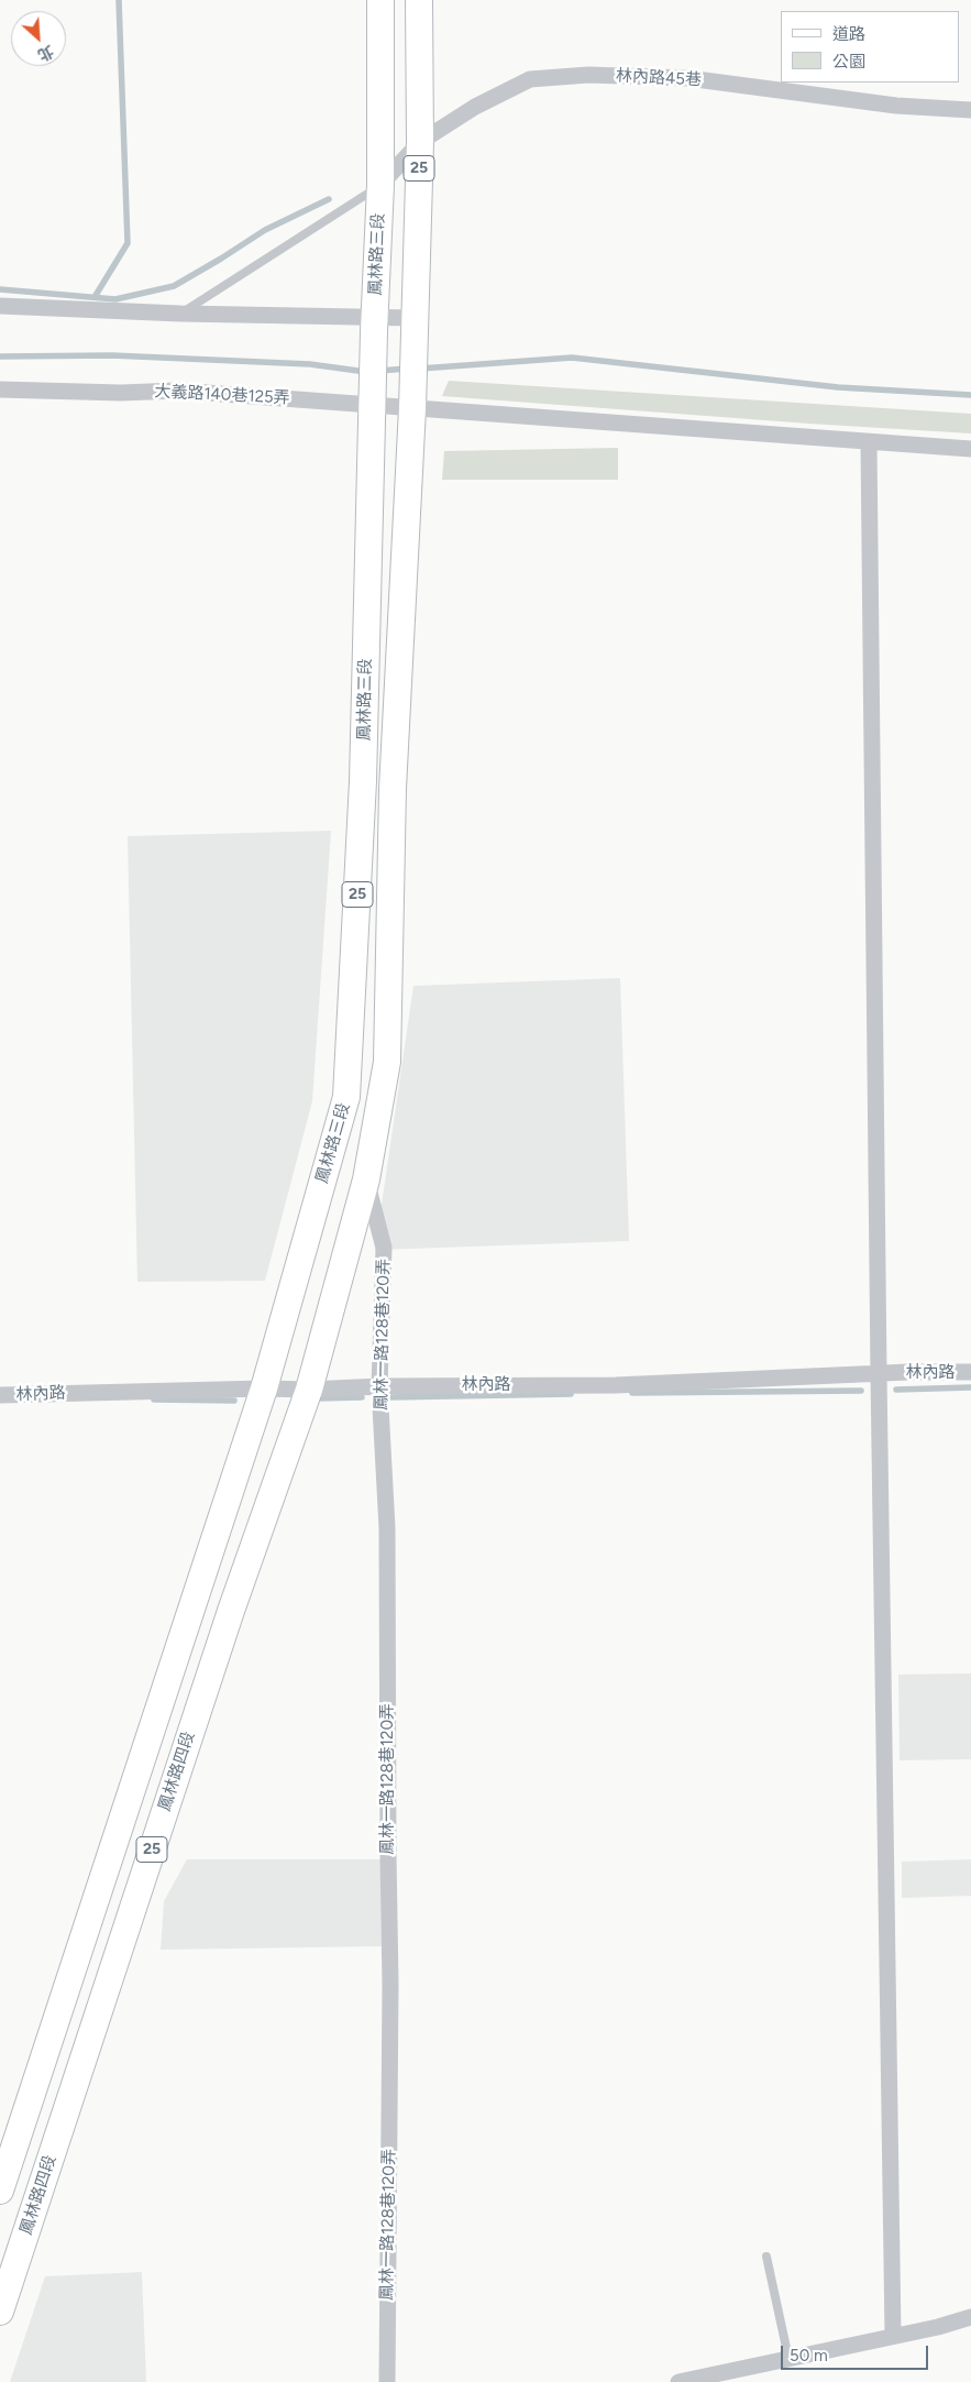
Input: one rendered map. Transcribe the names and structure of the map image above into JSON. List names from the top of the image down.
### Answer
{
  "streets": {
    "main road": ["25", "鳳林路三段", "鳳林路四段"],
    "street": [
      "林內路45巷",
      "大義路140巷125弄",
      "鳳林一路128巷120弄",
      "林內路"
    ]
  },
  "crossings": [
    ["林內路45巷", "鳳林路三段"],
    ["25", "鳳林路三段"],
    ["25", "林內路"],
    ["鳳林路三段", "大義路140巷125弄"],
    ["鳳林路三段", "鳳林一路128巷120弄"],
    ["鳳林路三段", "林內路"],
    ["鳳林路三段", "鳳林路四段"],
    ["鳳林一路128巷120弄", "林內路"],
    ["林內路", "鳳林路四段"]
  ],
  "legend": ["道路", "公園"],
  "scale_bar": "50 m",
  "north": "bottom right"
}
